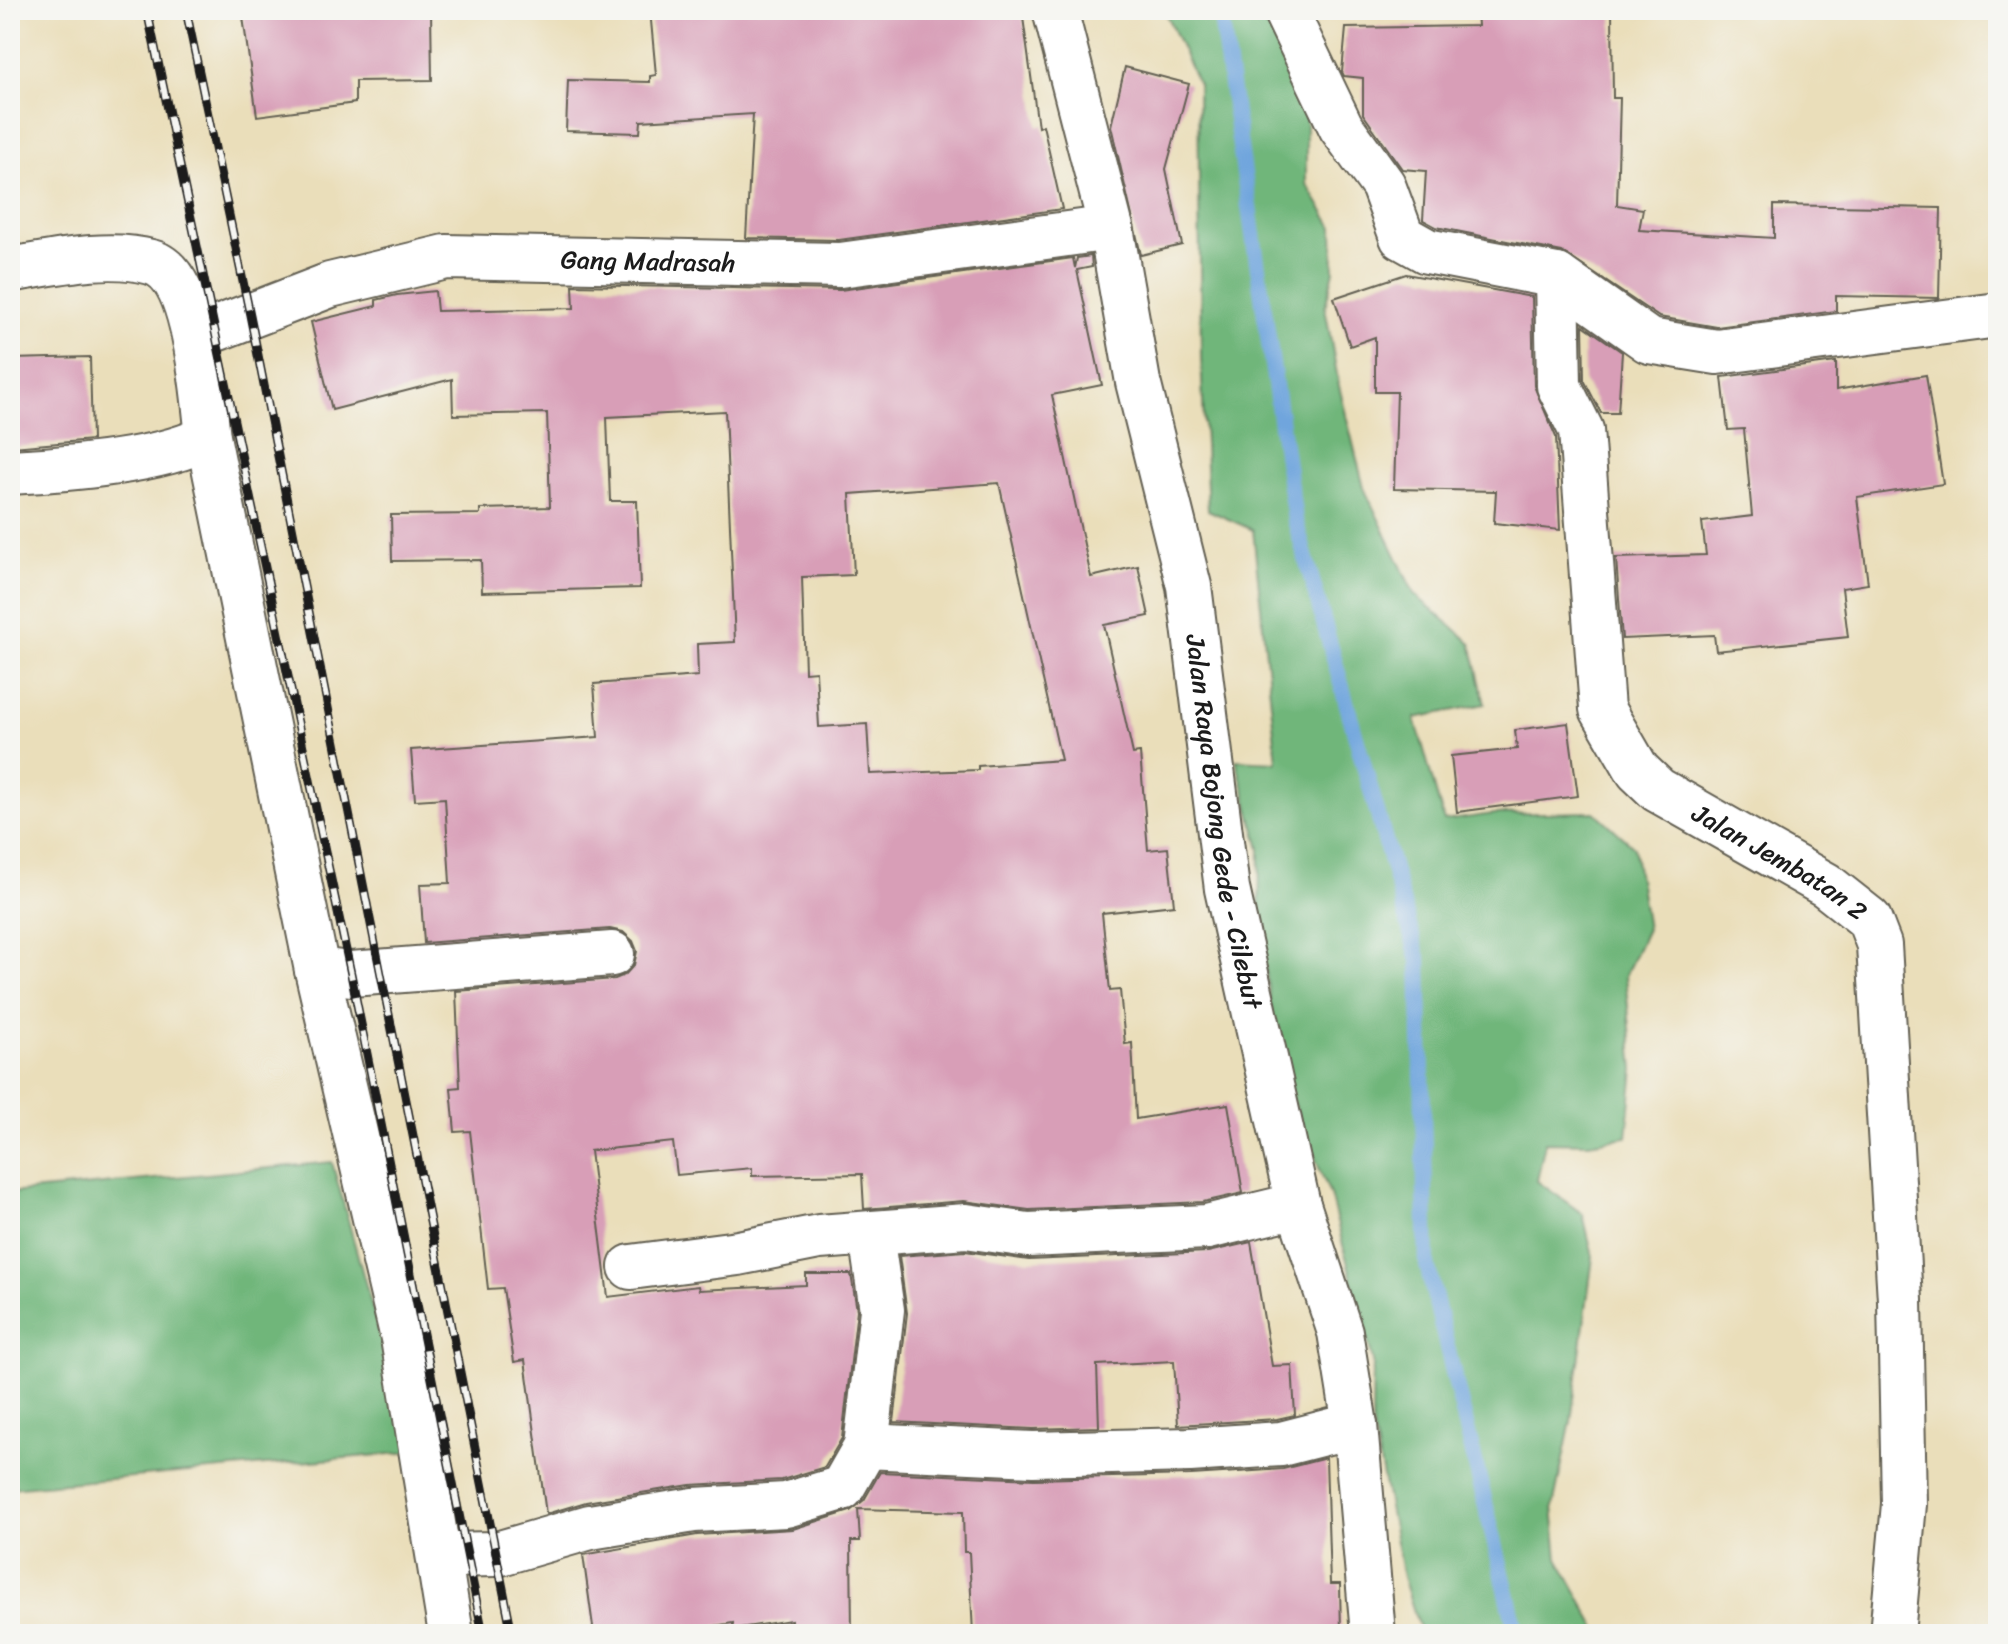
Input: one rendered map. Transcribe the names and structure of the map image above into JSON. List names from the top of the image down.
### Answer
{
  "streets": {
    "street": ["Gang Madrasah", "Jalan Raya Bojong Gede - Cilebut", "Jalan Jembatan 2"]
  },
  "crossings": [
    ["Gang Madrasah", "Jalan Raya Bojong Gede - Cilebut"]
  ]
}
